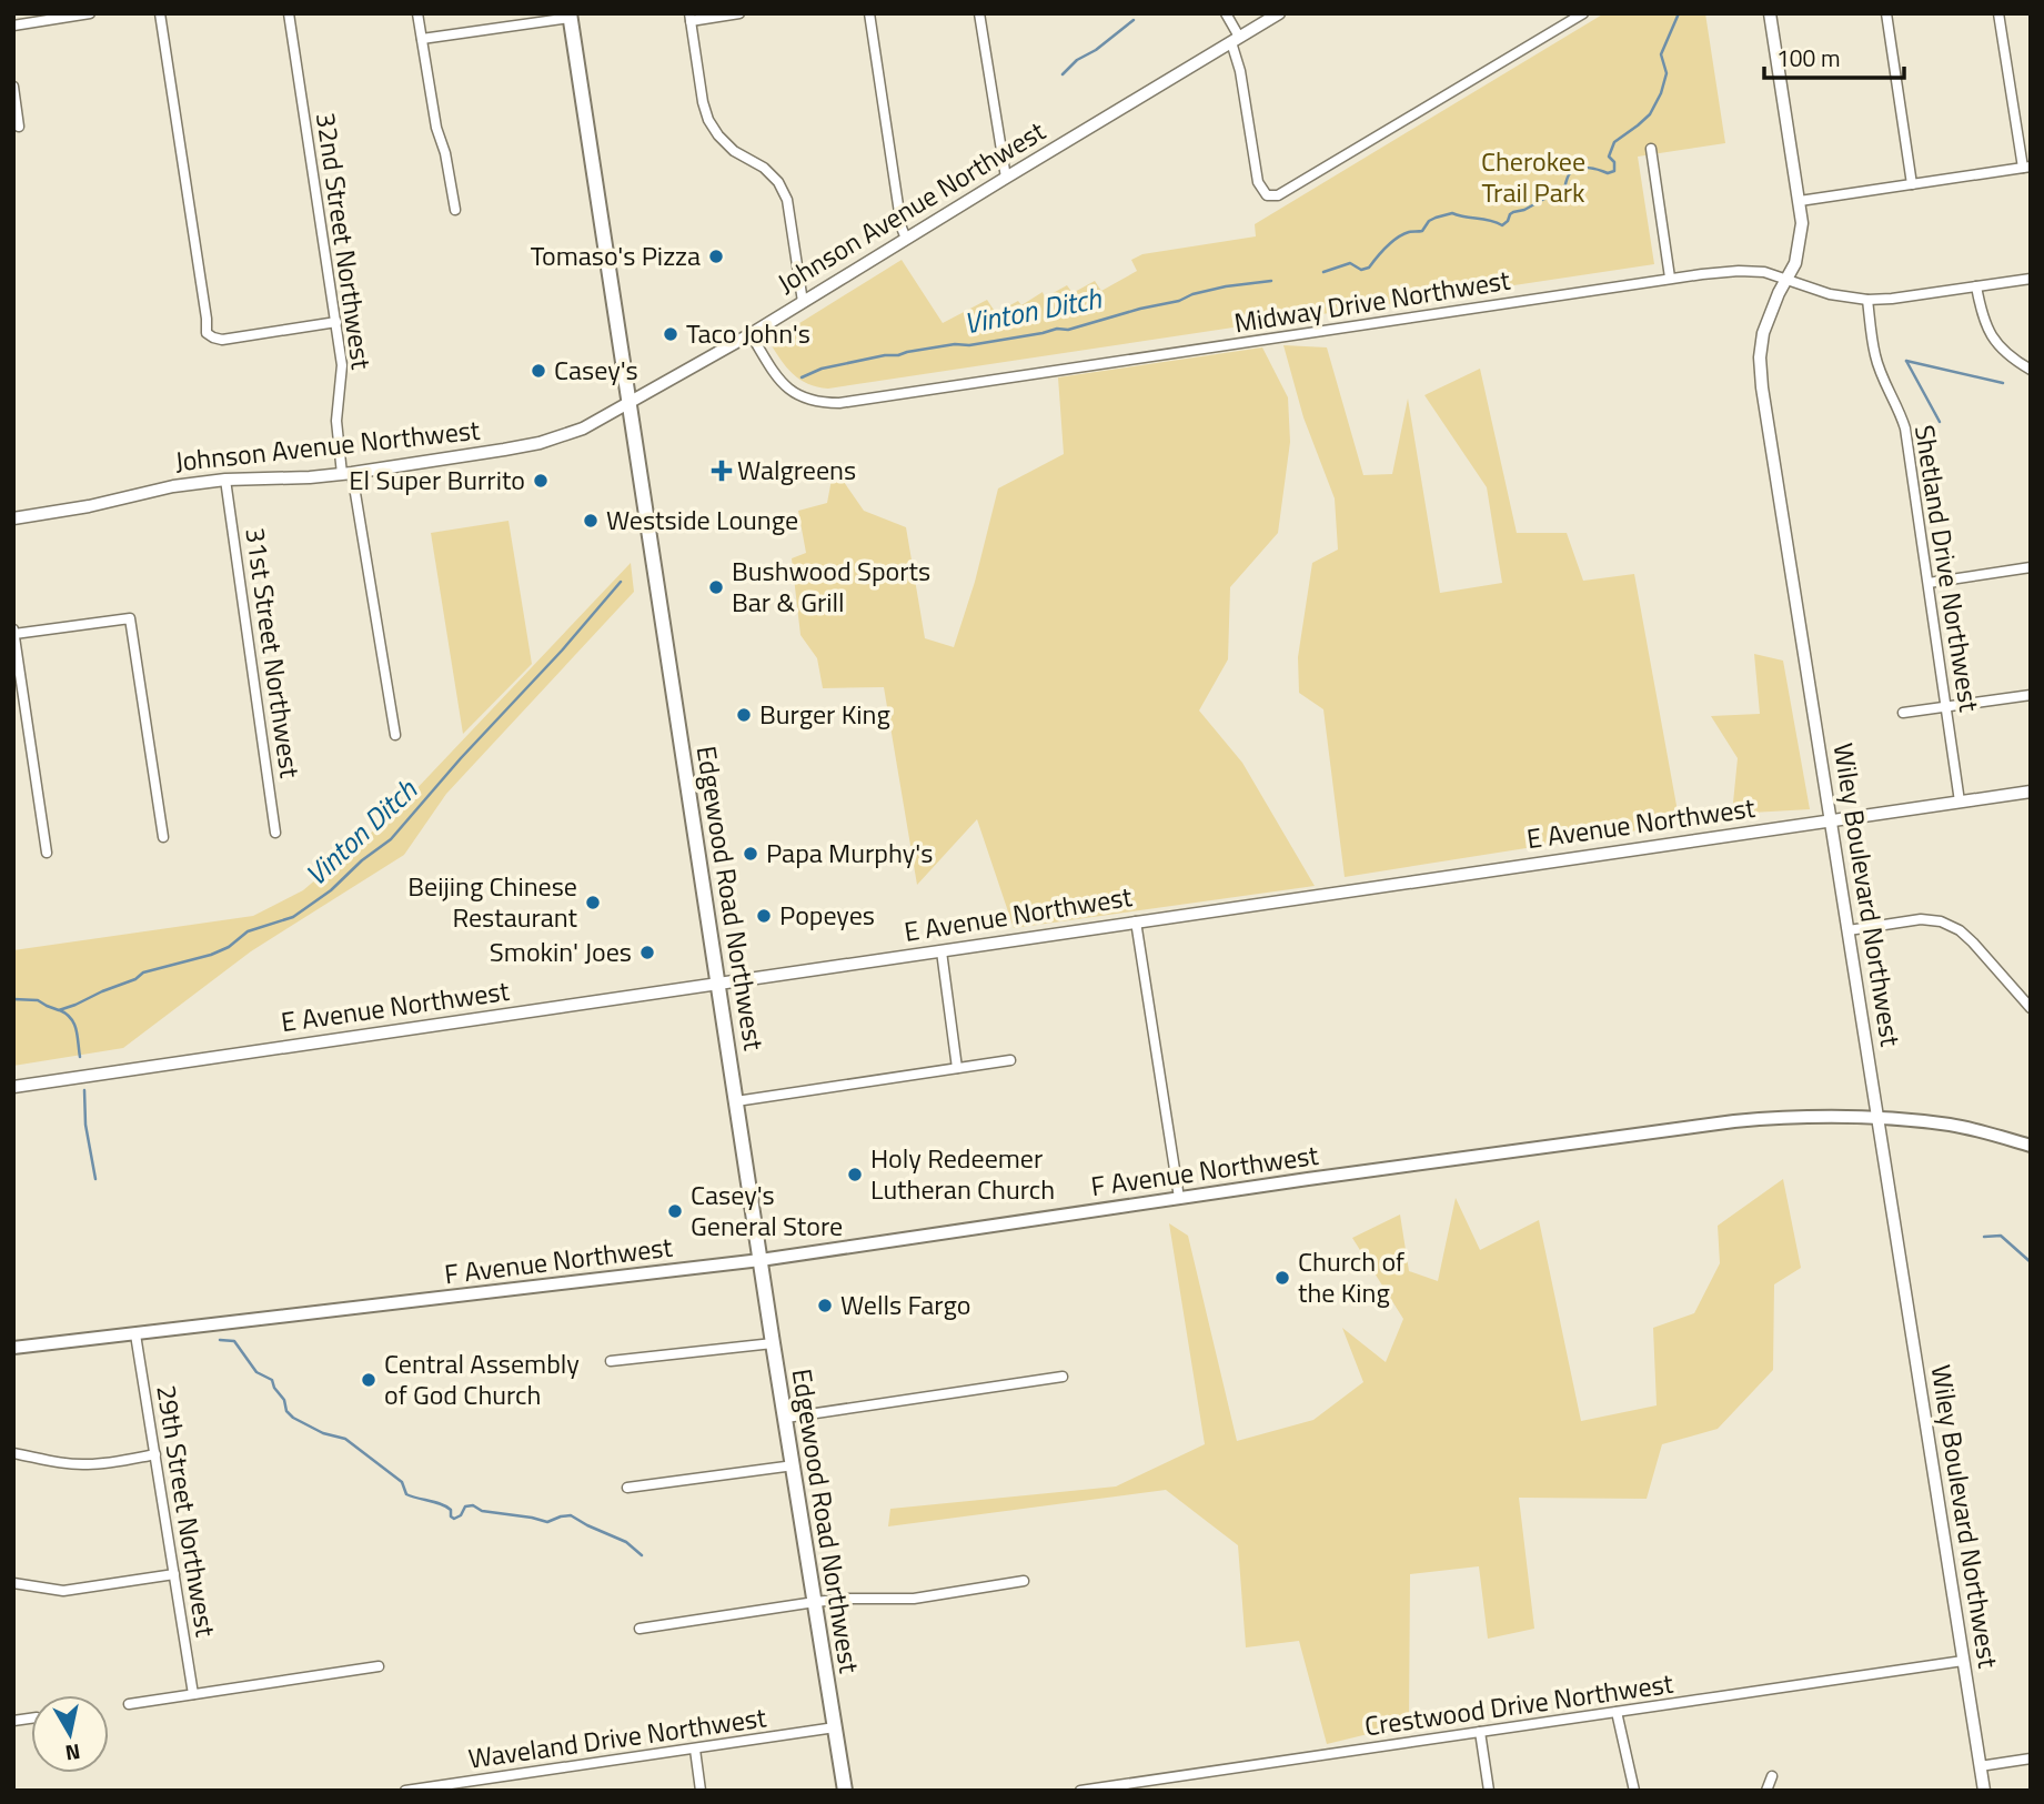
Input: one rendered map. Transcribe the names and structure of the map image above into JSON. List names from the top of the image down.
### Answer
{
  "streets": {
    "main road": ["Edgewood Road Northwest", "F Avenue Northwest"],
    "street": [
      "Johnson Avenue Northwest",
      "32nd Street Northwest",
      "Midway Drive Northwest",
      "Shetland Drive Northwest",
      "31st Street Northwest",
      "E Avenue Northwest",
      "Wiley Boulevard Northwest",
      "29th Street Northwest",
      "Crestwood Drive Northwest",
      "Waveland Drive Northwest"
    ]
  },
  "crossings": [
    ["Johnson Avenue Northwest", "32nd Street Northwest"],
    ["Johnson Avenue Northwest", "Midway Drive Northwest"],
    ["Johnson Avenue Northwest", "31st Street Northwest"],
    ["Johnson Avenue Northwest", "Edgewood Road Northwest"],
    ["Midway Drive Northwest", "Shetland Drive Northwest"],
    ["Midway Drive Northwest", "Wiley Boulevard Northwest"],
    ["Shetland Drive Northwest", "E Avenue Northwest"],
    ["E Avenue Northwest", "Wiley Boulevard Northwest"],
    ["E Avenue Northwest", "Edgewood Road Northwest"],
    ["Wiley Boulevard Northwest", "F Avenue Northwest"],
    ["Wiley Boulevard Northwest", "Crestwood Drive Northwest"],
    ["Edgewood Road Northwest", "F Avenue Northwest"],
    ["Edgewood Road Northwest", "Waveland Drive Northwest"],
    ["F Avenue Northwest", "29th Street Northwest"]
  ],
  "water": ["Vinton Ditch"],
  "parks": ["Cherokee Trail Park"],
  "places": {
    "other": [
      "Tomaso's Pizza",
      "Taco John's",
      "Casey's",
      "El Super Burrito",
      "Westside Lounge",
      "Bushwood Sports Bar & Grill",
      "Burger King",
      "Papa Murphy's",
      "Beijing Chinese Restaurant",
      "Popeyes",
      "Smokin' Joes",
      "Holy Redeemer Lutheran Church",
      "Casey's General Store",
      "Church of the King",
      "Wells Fargo",
      "Central Assembly of God Church"
    ],
    "health": ["Walgreens"]
  },
  "scale_bar": "100 m",
  "north": "bottom"
}
